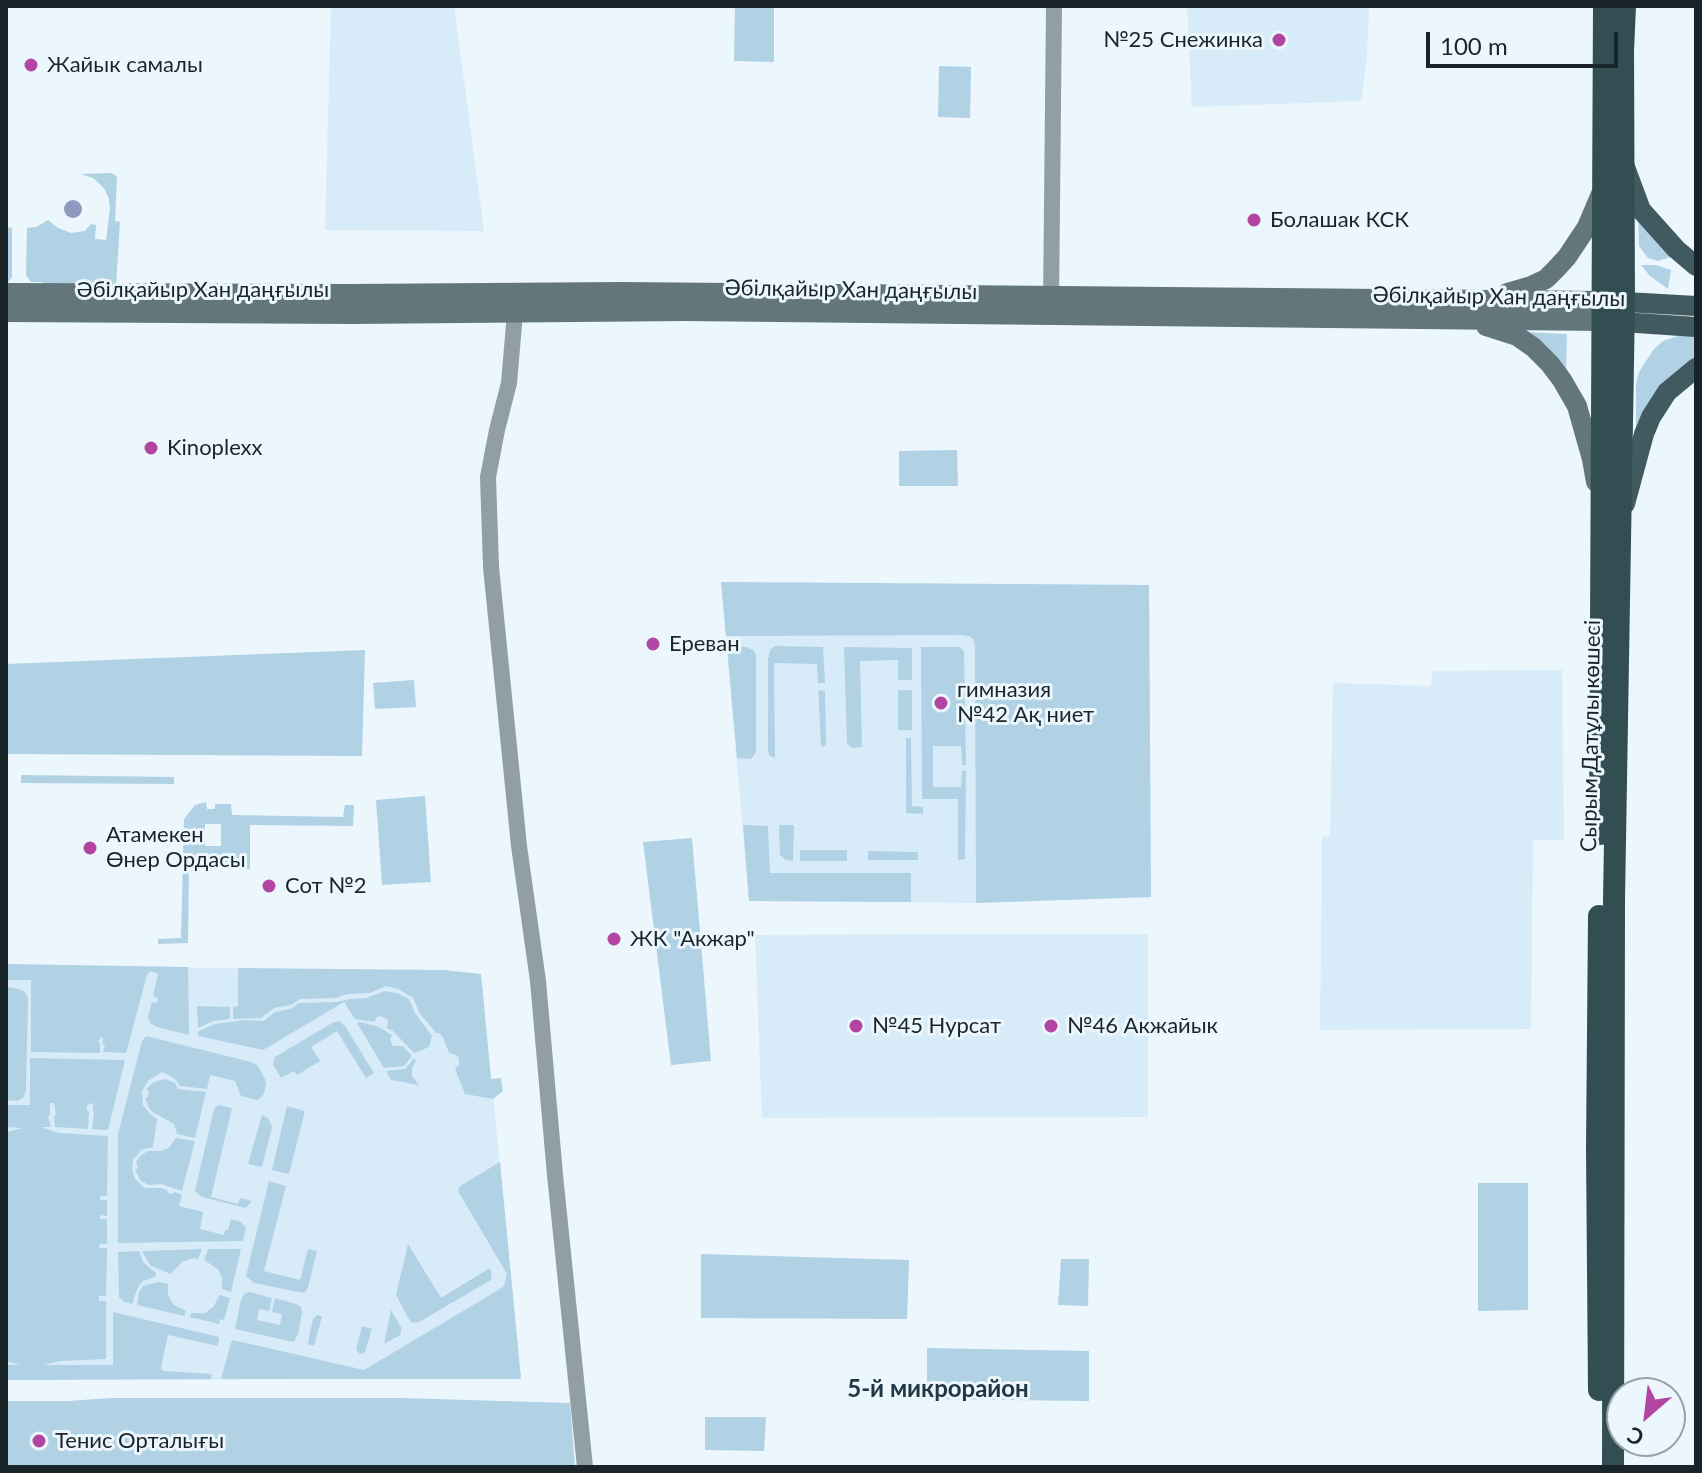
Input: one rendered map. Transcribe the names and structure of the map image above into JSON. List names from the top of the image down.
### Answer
{
  "streets": {
    "highway": ["Сырым Датұлы көшесі"],
    "main road": ["Әбілқайыр Хан даңғылы"]
  },
  "crossings": [
    ["Әбілқайыр Хан даңғылы", "Сырым Датұлы көшесі"]
  ],
  "districts": ["5-й микрорайон"],
  "places": [
    "№25 Снежинка",
    "Жайык самалы",
    "Болашак КСК",
    "Kinoplexx",
    "Ереван",
    "гимназия №42 Ақ ниет",
    "Атамекен Өнер Ордасы",
    "Сот №2",
    "ЖК \"Акжар\"",
    "№45 Нурсат",
    "№46 Акжайык",
    "Тенис Орталығы"
  ],
  "scale_bar": "100 m",
  "north": "bottom left"
}
